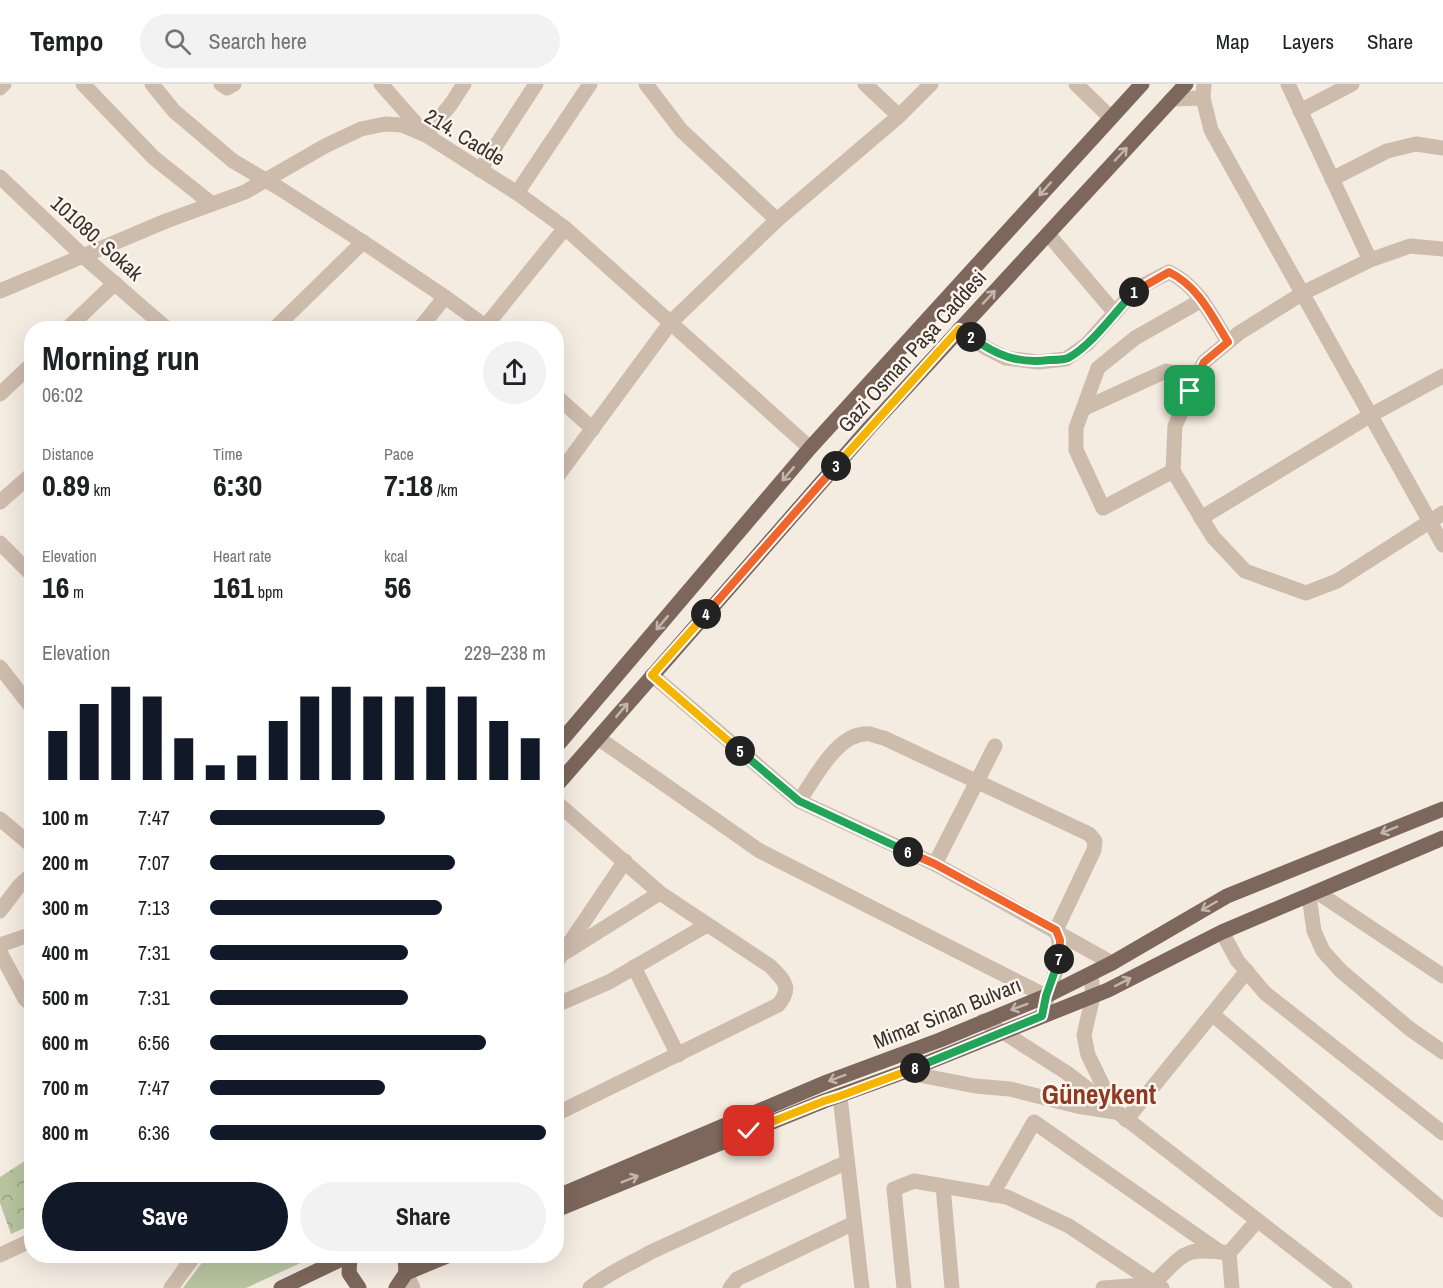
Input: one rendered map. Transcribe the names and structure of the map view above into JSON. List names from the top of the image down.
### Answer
{
  "streets": {
    "main road": ["Gazi Osman Paşa Caddesi", "Mimar Sinan Bulvarı"],
    "street": ["214. Cadde", "101080. Sokak"]
  },
  "crossings": [
    ["214. Cadde", "101080. Sokak"],
    ["214. Cadde", "Gazi Osman Paşa Caddesi"]
  ],
  "districts": ["Güneykent"],
  "page": {
    "header": "Tempo",
    "search": "Search here",
    "nav": ["Map", "Layers", "Share"],
    "pins": [
      "1",
      "2",
      "3",
      "4",
      "5",
      "6",
      "7",
      "8"
    ],
    "heading": ["Morning run", "06:02"],
    "stats": [
      ["Distance", "0.89 km"],
      ["Time", "6:30"],
      ["Pace", "7:18 /km"],
      ["Elevation", "16 m"],
      ["Heart rate", "161 bpm"],
      ["kcal", "56"]
    ],
    "chart": ["Elevation", "229–238 m"],
    "list": [
      {
        "name": "100 m",
        "note": "7:47"
      },
      {
        "name": "200 m",
        "note": "7:07"
      },
      {
        "name": "300 m",
        "note": "7:13"
      },
      {
        "name": "400 m",
        "note": "7:31"
      },
      {
        "name": "500 m",
        "note": "7:31"
      },
      {
        "name": "600 m",
        "note": "6:56"
      },
      {
        "name": "700 m",
        "note": "7:47"
      },
      {
        "name": "800 m",
        "note": "6:36"
      }
    ],
    "buttons": ["Save", "Share"]
  }
}
